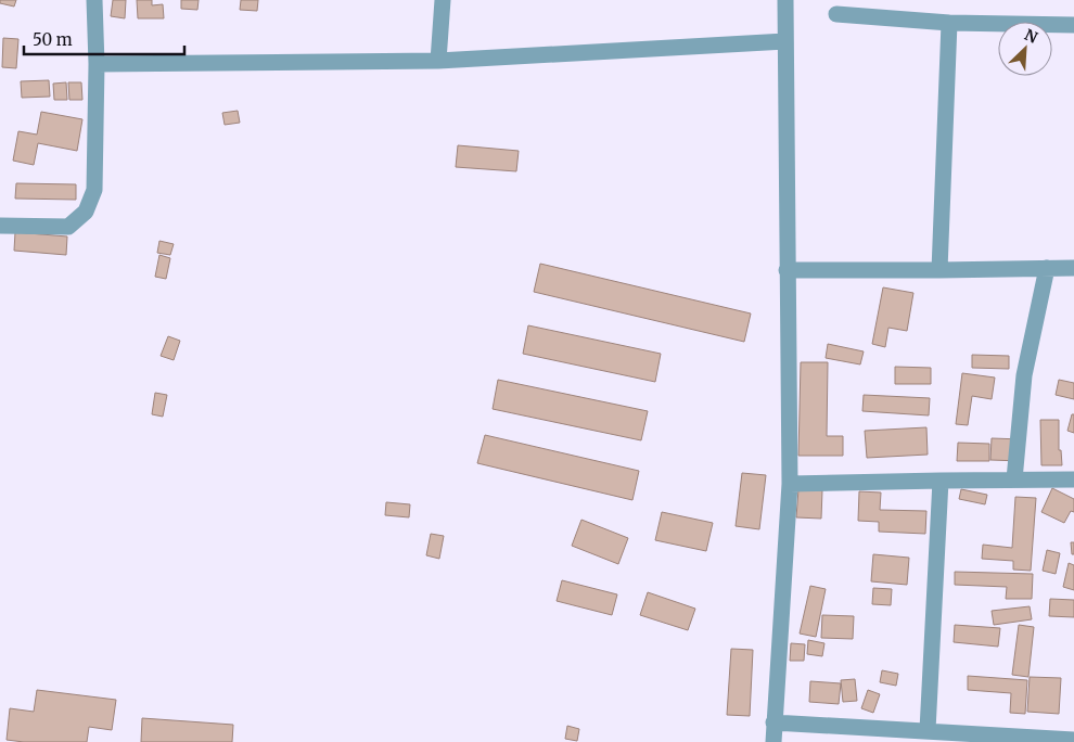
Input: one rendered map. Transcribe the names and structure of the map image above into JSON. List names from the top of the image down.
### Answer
{
  "scale_bar": "50 m",
  "north": "top right"
}
